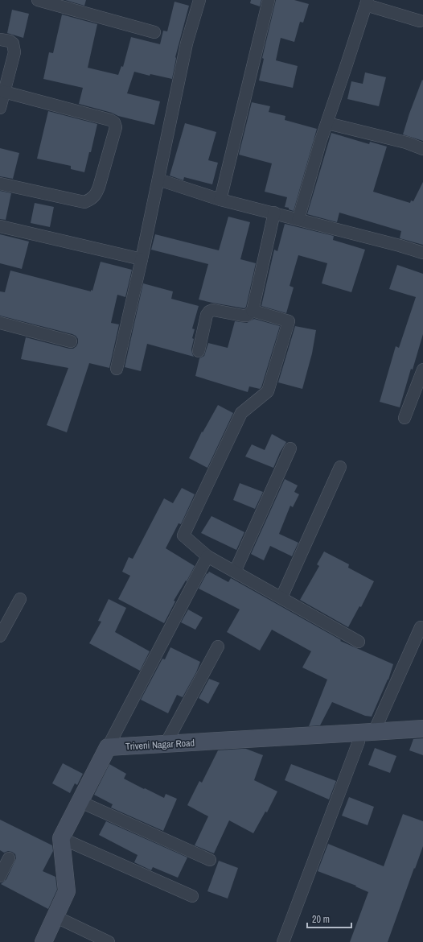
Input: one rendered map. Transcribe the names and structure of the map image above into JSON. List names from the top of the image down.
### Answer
{
  "streets": {
    "street": ["Triveni Nagar Road"]
  },
  "scale_bar": "20 m"
}
